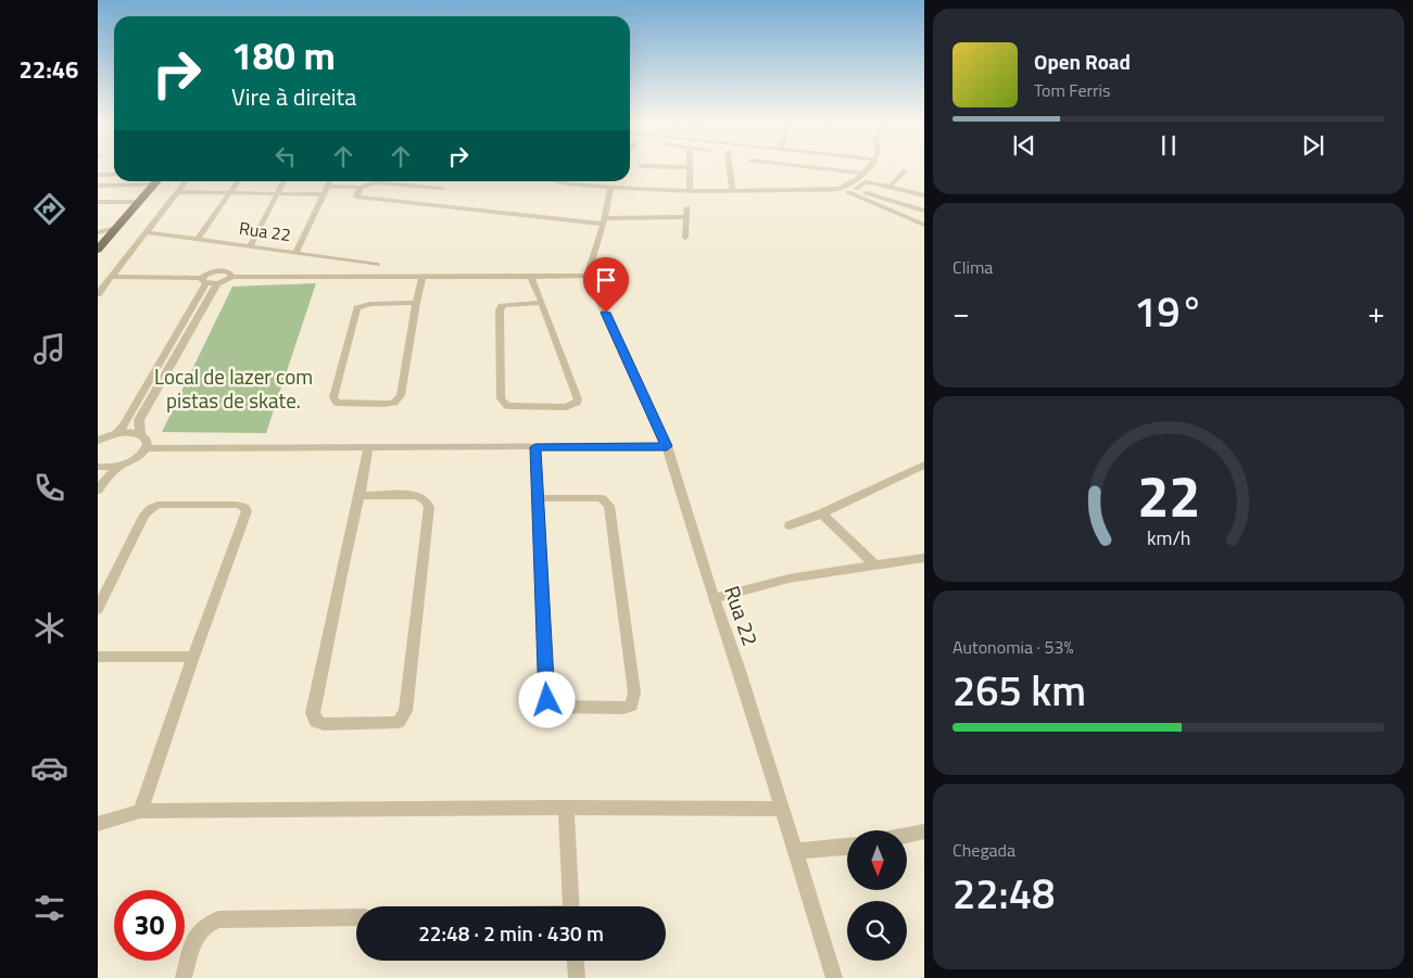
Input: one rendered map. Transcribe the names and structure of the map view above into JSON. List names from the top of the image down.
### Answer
{
  "streets": {
    "street": ["Rua 22"]
  },
  "parks": ["Local de lazer com pistas de skate."],
  "north": "bottom",
  "page": {
    "tabs": "22:46",
    "turn": ["180 m", "Vire à direita"],
    "song": ["Open Road", "Tom Ferris"],
    "tile": [
      "Clima",
      ["Autonomia · 53%", "265 km"],
      ["Chegada", "22:48"]
    ],
    "heat": ["−", "19°", "+"],
    "limit": "30",
    "trip": "22:48 · 2 min · 430 m",
    "gauge": ["22", "km/h"]
  }
}
